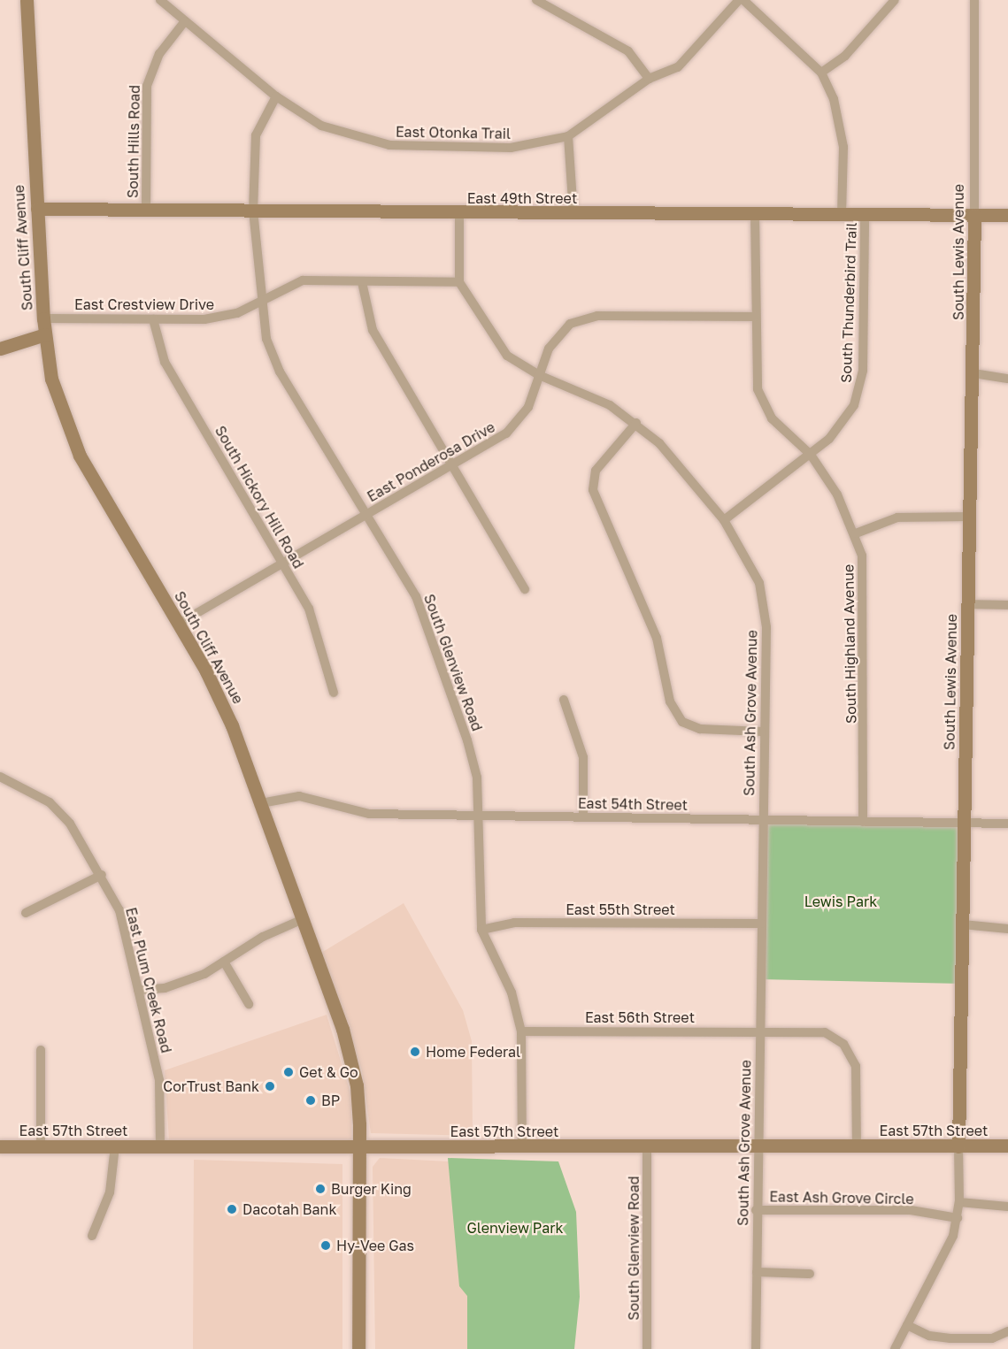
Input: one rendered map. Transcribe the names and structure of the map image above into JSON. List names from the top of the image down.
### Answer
{
  "streets": {
    "main road": [
      "East 49th Street",
      "South Cliff Avenue",
      "South Lewis Avenue",
      "East 57th Street"
    ],
    "street": [
      "East Otonka Trail",
      "South Hills Road",
      "South Thunderbird Trail",
      "East Crestview Drive",
      "East Ponderosa Drive",
      "South Hickory Hill Road",
      "South Highland Avenue",
      "South Glenview Road",
      "South Ash Grove Avenue",
      "East 54th Street",
      "East 55th Street",
      "East Plum Creek Road",
      "East 56th Street",
      "East Ash Grove Circle"
    ]
  },
  "crossings": [
    ["East Otonka Trail", "South Hills Road"],
    ["East Otonka Trail", "South Glenview Road"],
    ["South Hills Road", "East 49th Street"],
    ["East 49th Street", "South Cliff Avenue"],
    ["East 49th Street", "South Lewis Avenue"],
    ["East 49th Street", "South Thunderbird Trail"],
    ["East 49th Street", "South Highland Avenue"],
    ["East 49th Street", "South Glenview Road"],
    ["South Cliff Avenue", "East Crestview Drive"],
    ["South Cliff Avenue", "East Ponderosa Drive"],
    ["South Cliff Avenue", "East 54th Street"],
    ["South Cliff Avenue", "East 57th Street"],
    ["South Lewis Avenue", "East 54th Street"],
    ["South Lewis Avenue", "East 57th Street"],
    ["South Lewis Avenue", "East Ash Grove Circle"],
    ["South Thunderbird Trail", "South Highland Avenue"],
    ["South Thunderbird Trail", "South Ash Grove Avenue"],
    ["East Crestview Drive", "South Hickory Hill Road"],
    ["East Crestview Drive", "South Glenview Road"],
    ["East Crestview Drive", "South Ash Grove Avenue"],
    ["East Ponderosa Drive", "South Hickory Hill Road"],
    ["East Ponderosa Drive", "South Highland Avenue"],
    ["East Ponderosa Drive", "South Glenview Road"],
    ["East Ponderosa Drive", "South Ash Grove Avenue"],
    ["South Highland Avenue", "East 54th Street"],
    ["South Glenview Road", "East 54th Street"],
    ["South Glenview Road", "East 55th Street"],
    ["South Glenview Road", "East 56th Street"],
    ["South Glenview Road", "East 57th Street"],
    ["South Ash Grove Avenue", "East 54th Street"],
    ["South Ash Grove Avenue", "East 55th Street"],
    ["South Ash Grove Avenue", "East 56th Street"],
    ["South Ash Grove Avenue", "East 57th Street"],
    ["South Ash Grove Avenue", "East Ash Grove Circle"],
    ["East Plum Creek Road", "East 57th Street"],
    ["East 56th Street", "East 57th Street"]
  ],
  "parks": ["Lewis Park", "Glenview Park"],
  "places": [
    "Home Federal",
    "Get & Go",
    "CorTrust Bank",
    "BP",
    "Burger King",
    "Dacotah Bank",
    "Hy-Vee Gas"
  ]
}
